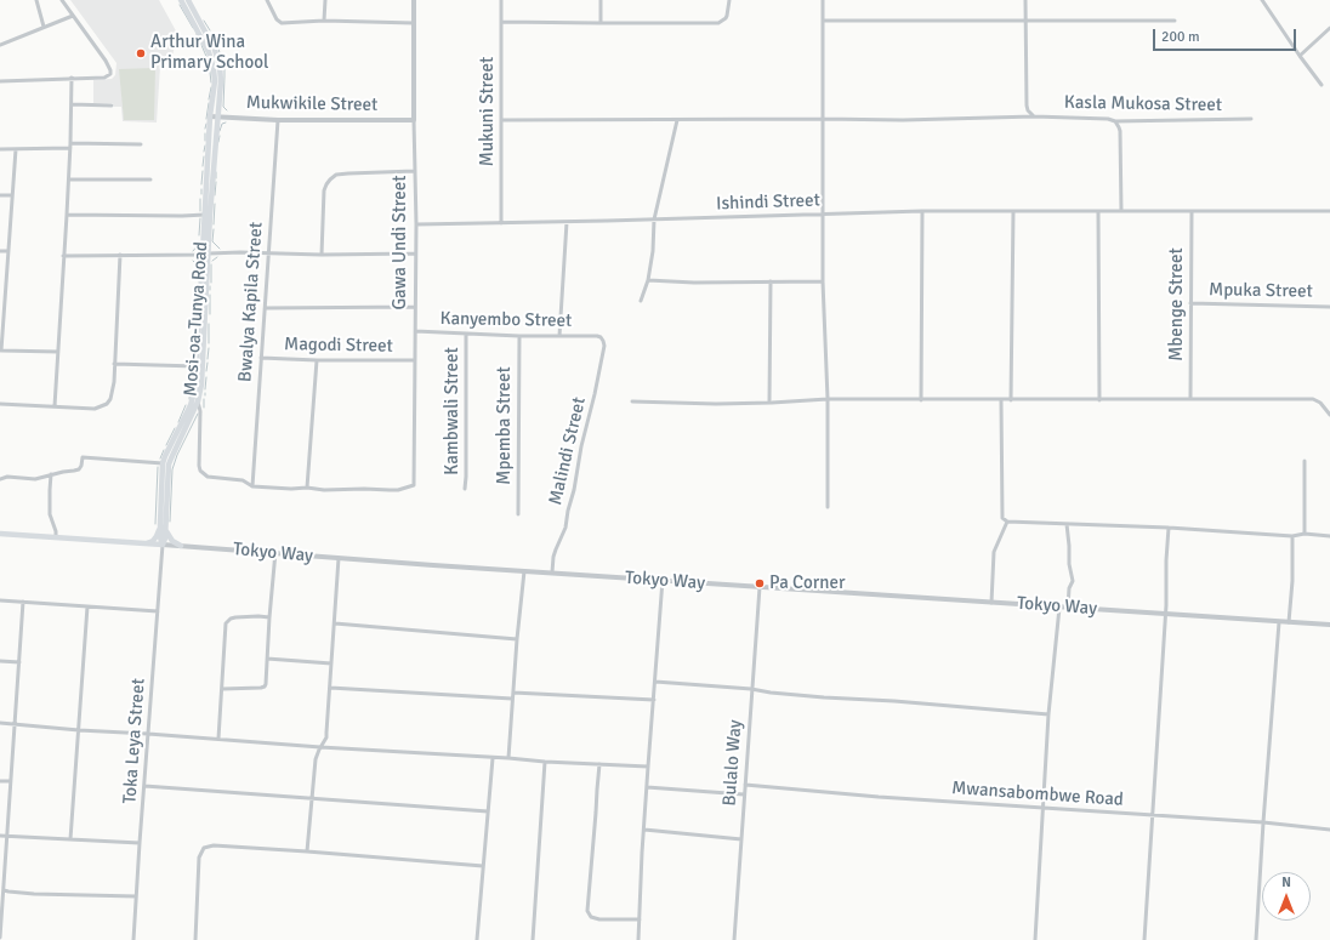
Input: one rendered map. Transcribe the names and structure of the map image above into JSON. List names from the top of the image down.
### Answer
{
  "streets": {
    "main road": ["Mosi-oa-Tunya Road", "Tokyo Way"],
    "street": [
      "Mukwikile Street",
      "Kasla Mukosa Street",
      "Mukuni Street",
      "Ishindi Street",
      "Gawa Undi Street",
      "Mpuka Street",
      "Bwalya Kapila Street",
      "Mbenge Street",
      "Kanyembo Street",
      "Magodi Street",
      "Kambwali Street",
      "Mpemba Street",
      "Malindi Street",
      "Toka Leya Street",
      "Bulalo Way",
      "Mwansabombwe Road"
    ]
  },
  "crossings": [
    ["Mukwikile Street", "Gawa Undi Street"],
    ["Mukwikile Street", "Bwalya Kapila Street"],
    ["Mukwikile Street", "Mosi-oa-Tunya Road"],
    ["Kasla Mukosa Street", "Mukuni Street"],
    ["Mukuni Street", "Ishindi Street"],
    ["Ishindi Street", "Gawa Undi Street"],
    ["Ishindi Street", "Mbenge Street"],
    ["Gawa Undi Street", "Kanyembo Street"],
    ["Gawa Undi Street", "Magodi Street"],
    ["Mpuka Street", "Mbenge Street"],
    ["Bwalya Kapila Street", "Magodi Street"],
    ["Mosi-oa-Tunya Road", "Tokyo Way"],
    ["Mosi-oa-Tunya Road", "Toka Leya Street"],
    ["Kanyembo Street", "Kambwali Street"],
    ["Kanyembo Street", "Mpemba Street"],
    ["Kanyembo Street", "Malindi Street"],
    ["Malindi Street", "Tokyo Way"],
    ["Tokyo Way", "Toka Leya Street"],
    ["Tokyo Way", "Bulalo Way"],
    ["Bulalo Way", "Mwansabombwe Road"]
  ],
  "places": ["Arthur Wina Primary School", "Pa Corner"],
  "scale_bar": "200 m",
  "north": "top"
}
